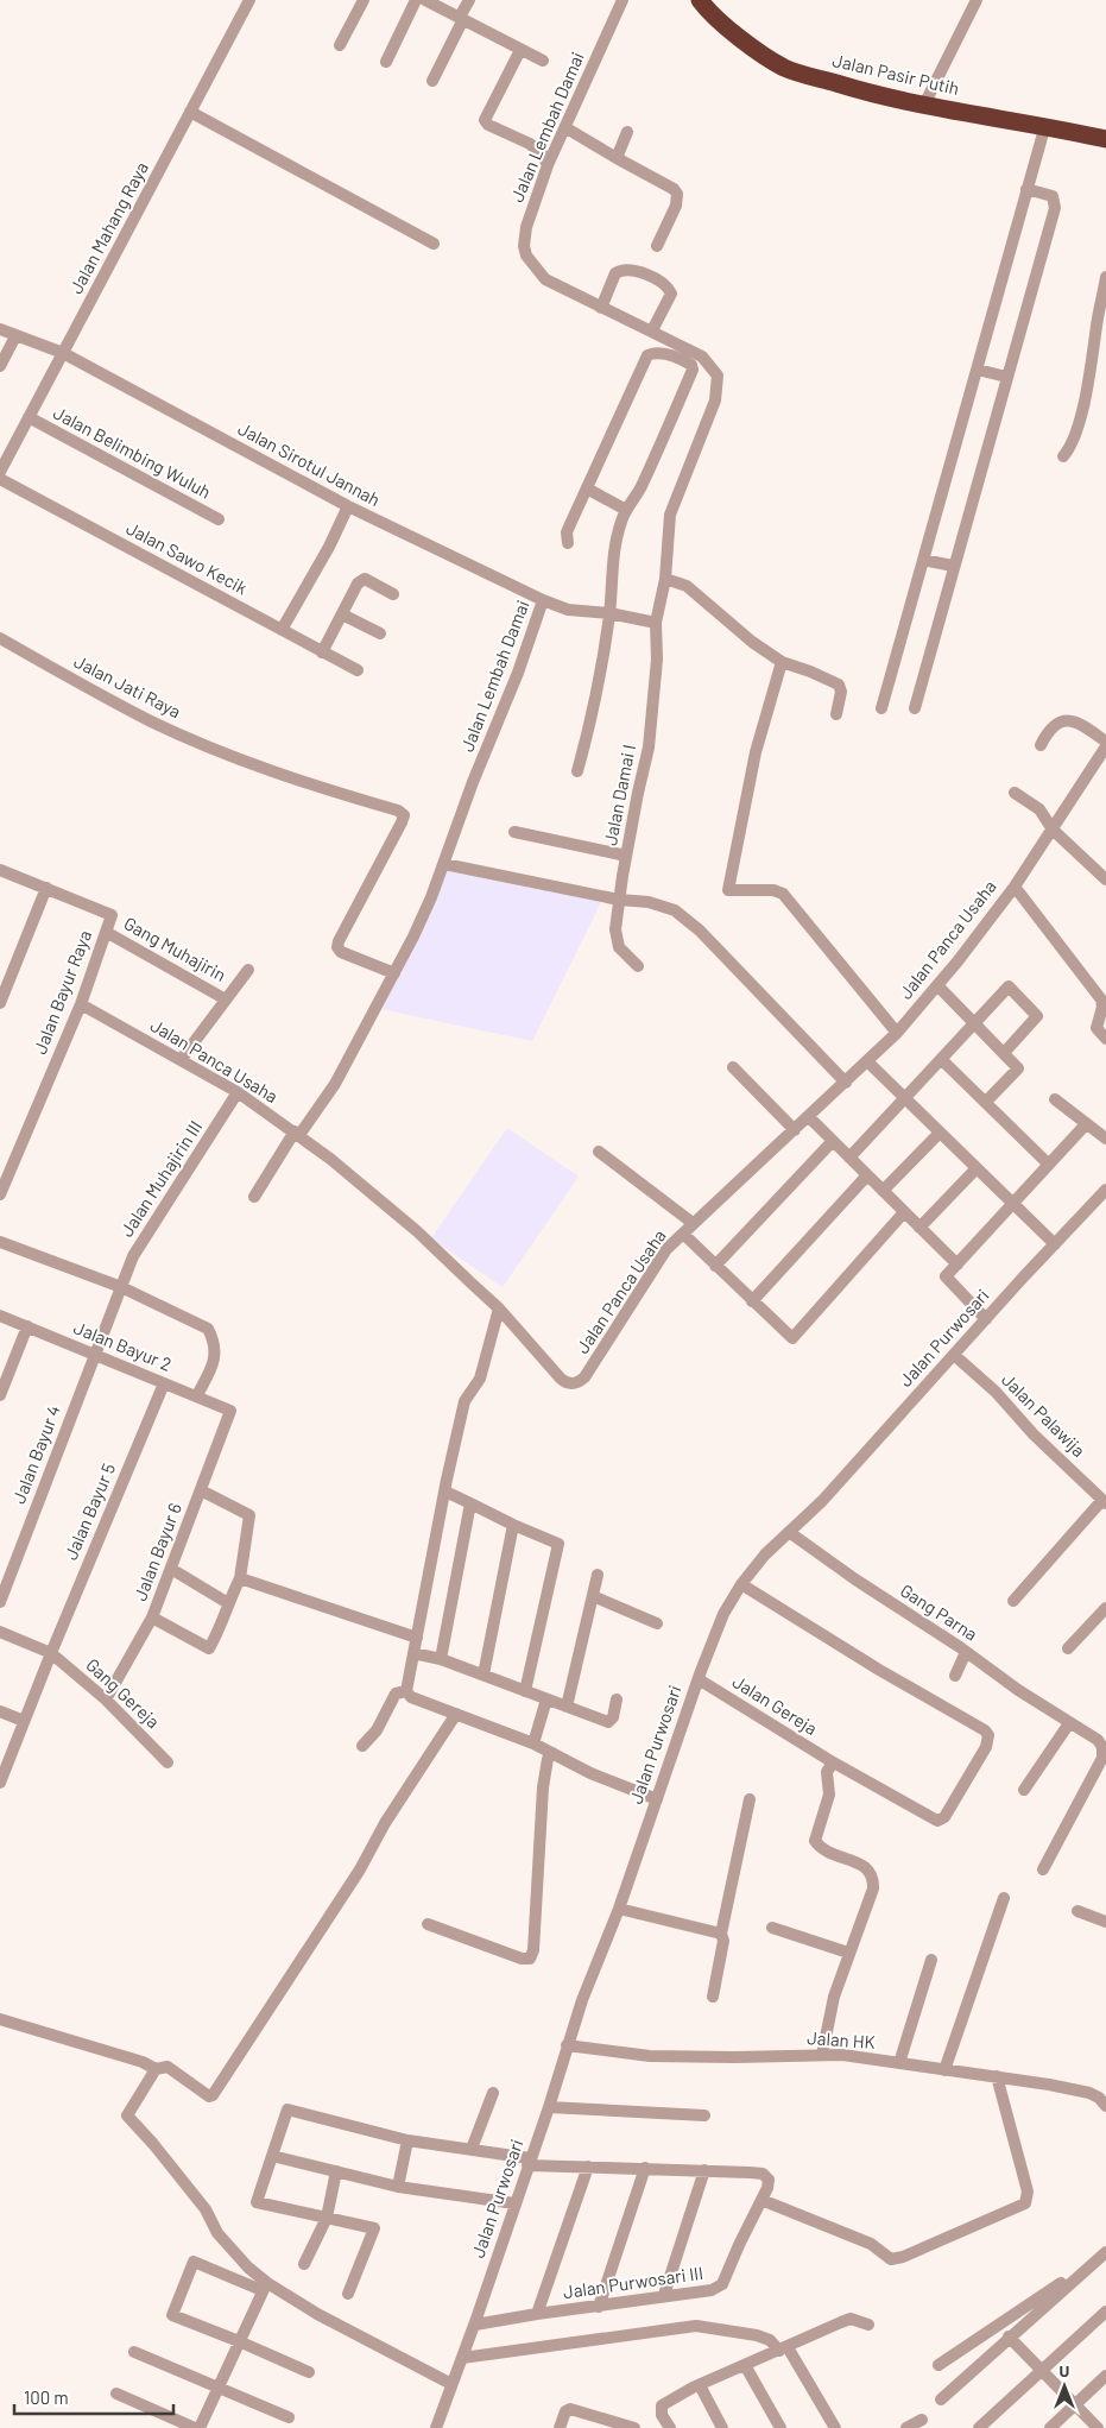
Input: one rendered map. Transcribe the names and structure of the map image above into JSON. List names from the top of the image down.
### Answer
{
  "streets": {
    "highway": ["Jalan Pasir Putih"],
    "street": [
      "Jalan Lembah Damai",
      "Jalan Mahang Raya",
      "Jalan Belimbing Wuluh",
      "Jalan Sirotul Jannah",
      "Jalan Sawo Kecik",
      "Jalan Jati Raya",
      "Jalan Damai I",
      "Jalan Panca Usaha",
      "Gang Muhajirin",
      "Jalan Bayur Raya",
      "Jalan Muhajirin III",
      "Jalan Purwosari",
      "Jalan Bayur 2",
      "Jalan Palawija",
      "Jalan Bayur 4",
      "Jalan Bayur 5",
      "Jalan Bayur 6",
      "Gang Parna",
      "Gang Gereja",
      "Jalan Gereja",
      "Jalan HK",
      "Jalan Purwosari III"
    ]
  },
  "crossings": [
    ["Jalan Lembah Damai", "Jalan Sirotul Jannah"],
    ["Jalan Lembah Damai", "Jalan Jati Raya"],
    ["Jalan Lembah Damai", "Jalan Damai I"],
    ["Jalan Lembah Damai", "Jalan Panca Usaha"],
    ["Jalan Mahang Raya", "Jalan Belimbing Wuluh"],
    ["Jalan Mahang Raya", "Jalan Sirotul Jannah"],
    ["Jalan Panca Usaha", "Jalan Bayur Raya"],
    ["Jalan Panca Usaha", "Jalan Muhajirin III"],
    ["Gang Muhajirin", "Jalan Bayur Raya"],
    ["Jalan Muhajirin III", "Jalan Bayur 2"],
    ["Jalan Muhajirin III", "Jalan Bayur 4"],
    ["Jalan Purwosari", "Jalan Palawija"],
    ["Jalan Purwosari", "Gang Parna"],
    ["Jalan Purwosari", "Jalan Gereja"],
    ["Jalan Purwosari", "Jalan HK"],
    ["Jalan Purwosari", "Jalan Purwosari III"],
    ["Jalan Bayur 2", "Jalan Bayur 4"],
    ["Jalan Bayur 2", "Jalan Bayur 5"],
    ["Jalan Bayur 2", "Jalan Bayur 6"],
    ["Jalan Bayur 5", "Gang Gereja"],
    ["Jalan Bayur 6", "Gang Gereja"]
  ],
  "scale_bar": "100 m",
  "north": "top"
}
